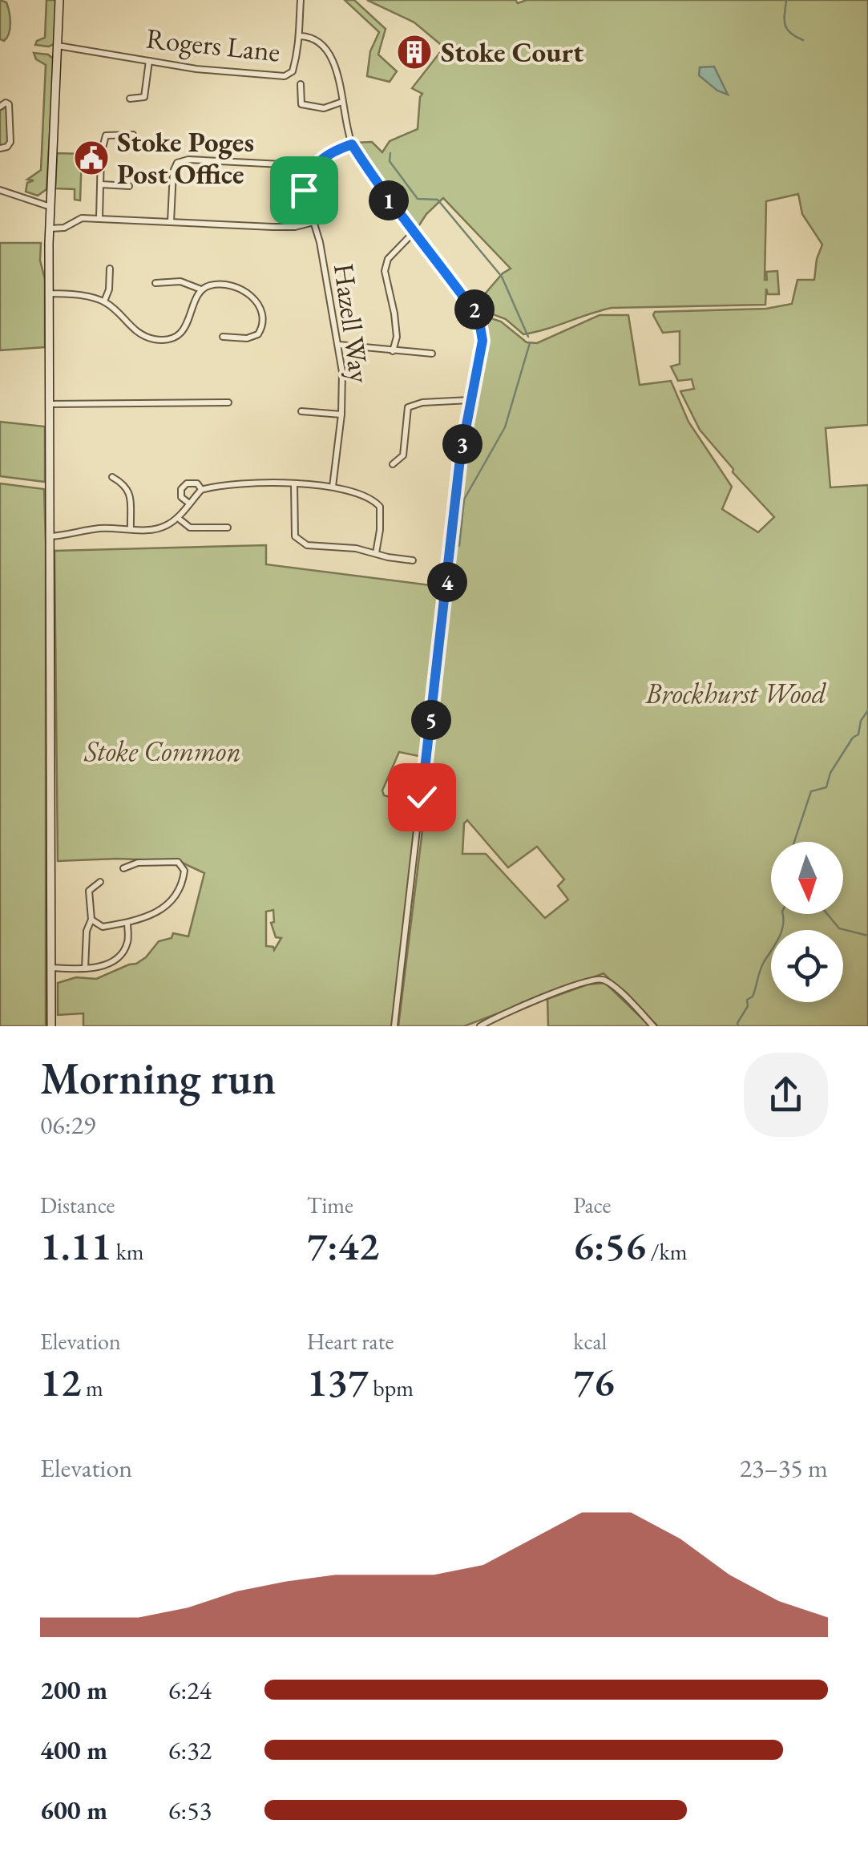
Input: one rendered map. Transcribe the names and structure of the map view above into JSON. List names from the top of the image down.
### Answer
{
  "streets": {
    "street": ["Rogers Lane", "Hazell Way"]
  },
  "parks": ["Brockhurst Wood", "Stoke Common"],
  "places": {
    "building": ["Stoke Court"],
    "public building": ["Stoke Poges Post Office"]
  },
  "north": "bottom",
  "page": {
    "pins": [
      "1",
      "2",
      "3",
      "4",
      "5"
    ],
    "heading": ["Morning run", "06:29"],
    "stats": [
      ["Distance", "1.11 km"],
      ["Time", "7:42"],
      ["Pace", "6:56 /km"],
      ["Elevation", "12 m"],
      ["Heart rate", "137 bpm"],
      ["kcal", "76"]
    ],
    "chart": ["Elevation", "23–35 m"],
    "list": [
      {
        "name": "200 m",
        "note": "6:24"
      },
      {
        "name": "400 m",
        "note": "6:32"
      },
      {
        "name": "600 m",
        "note": "6:53"
      }
    ]
  }
}
